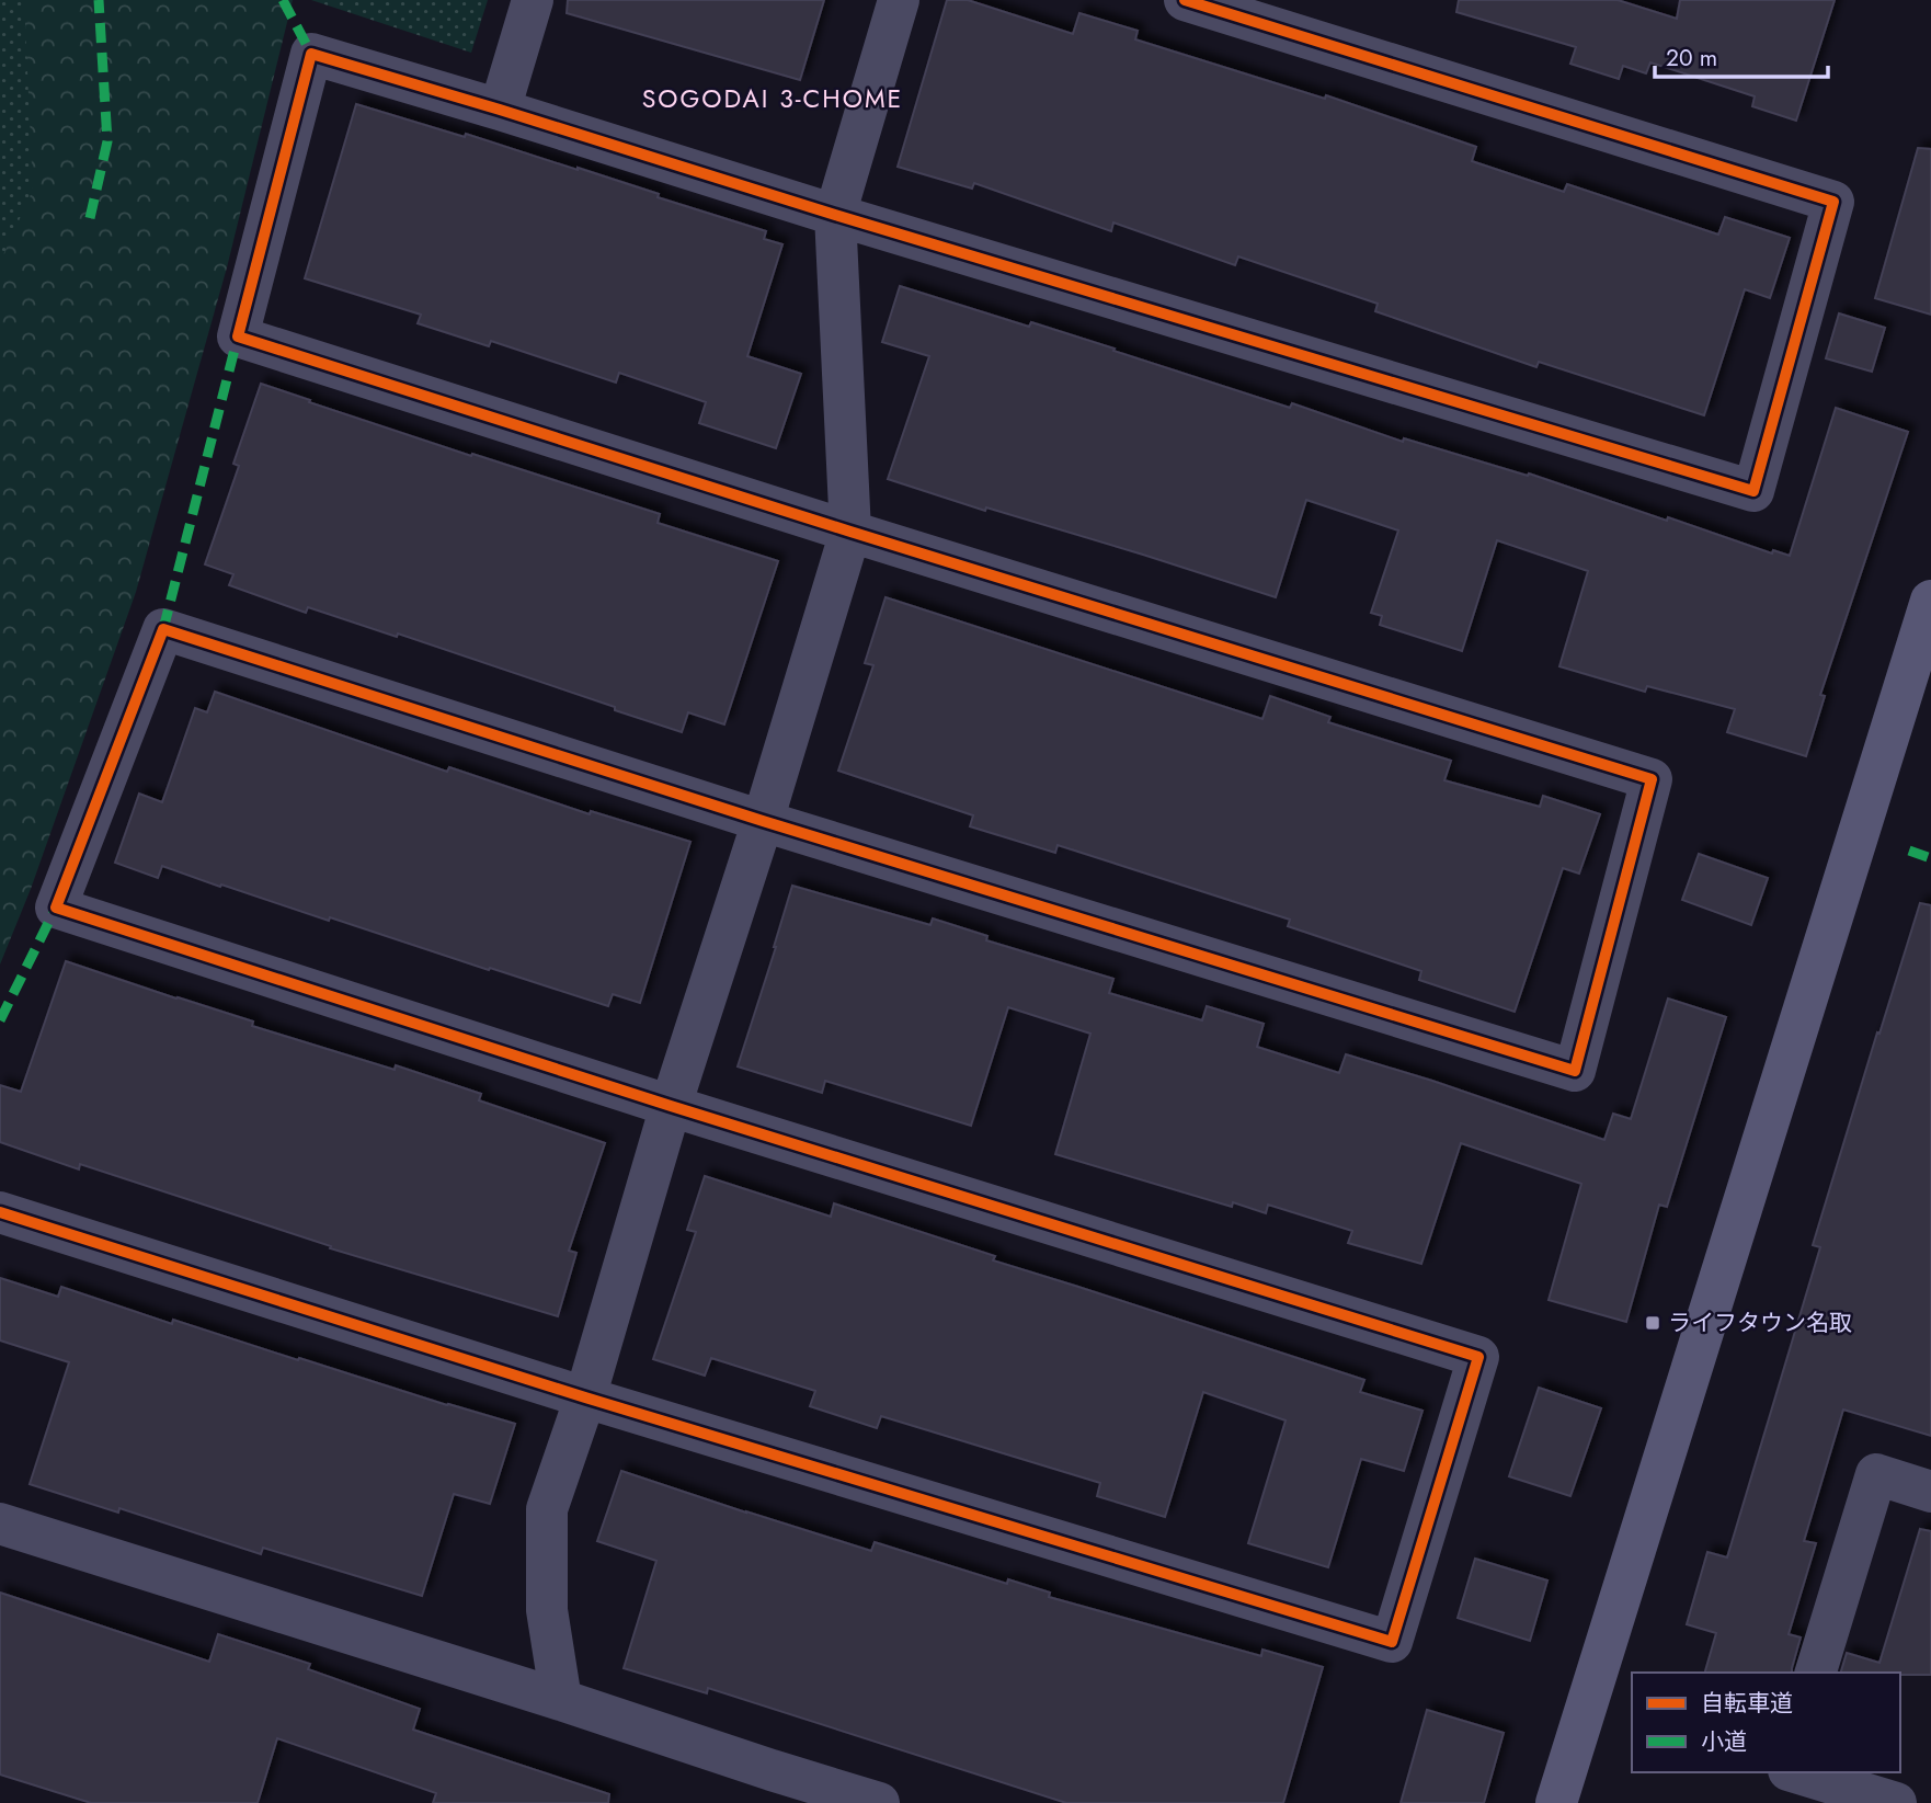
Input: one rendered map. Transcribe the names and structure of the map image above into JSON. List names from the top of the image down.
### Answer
{
  "districts": ["SOGODAI 3-CHOME"],
  "places": {
    "transit": ["ライフタウン名取"]
  },
  "legend": ["自転車道", "小道"],
  "scale_bar": "20 m"
}
